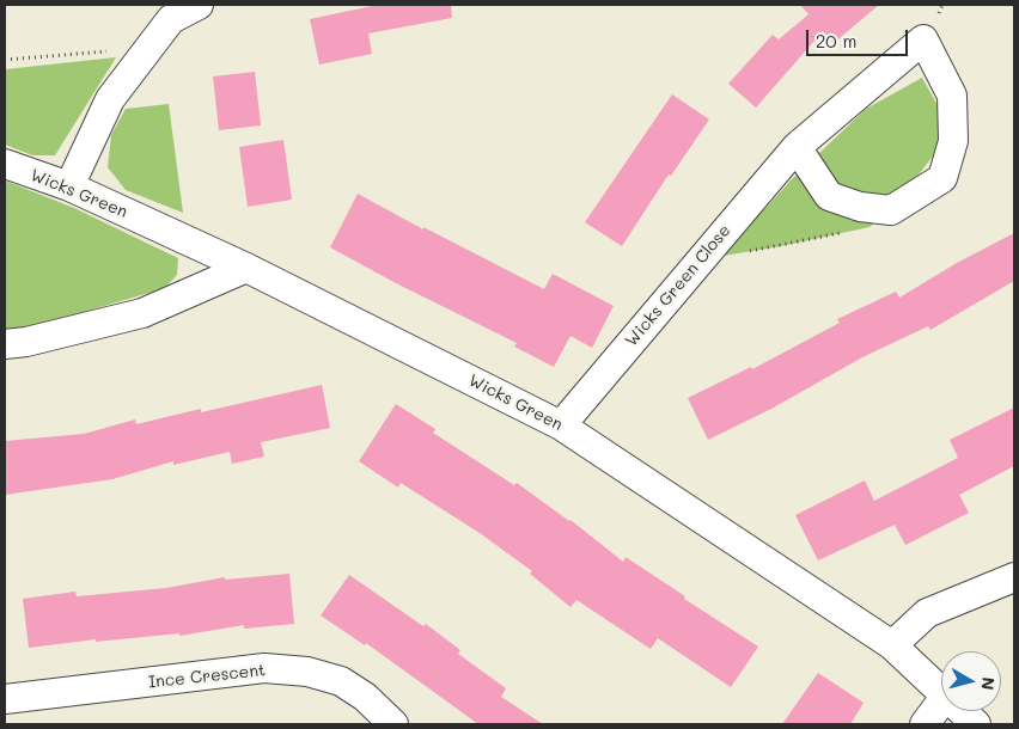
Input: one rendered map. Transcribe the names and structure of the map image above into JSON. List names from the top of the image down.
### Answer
{
  "streets": {
    "street": ["Wicks Green", "Wicks Green Close", "Ince Crescent"]
  },
  "crossings": [
    ["Wicks Green", "Wicks Green Close"]
  ],
  "scale_bar": "20 m",
  "north": "right"
}
